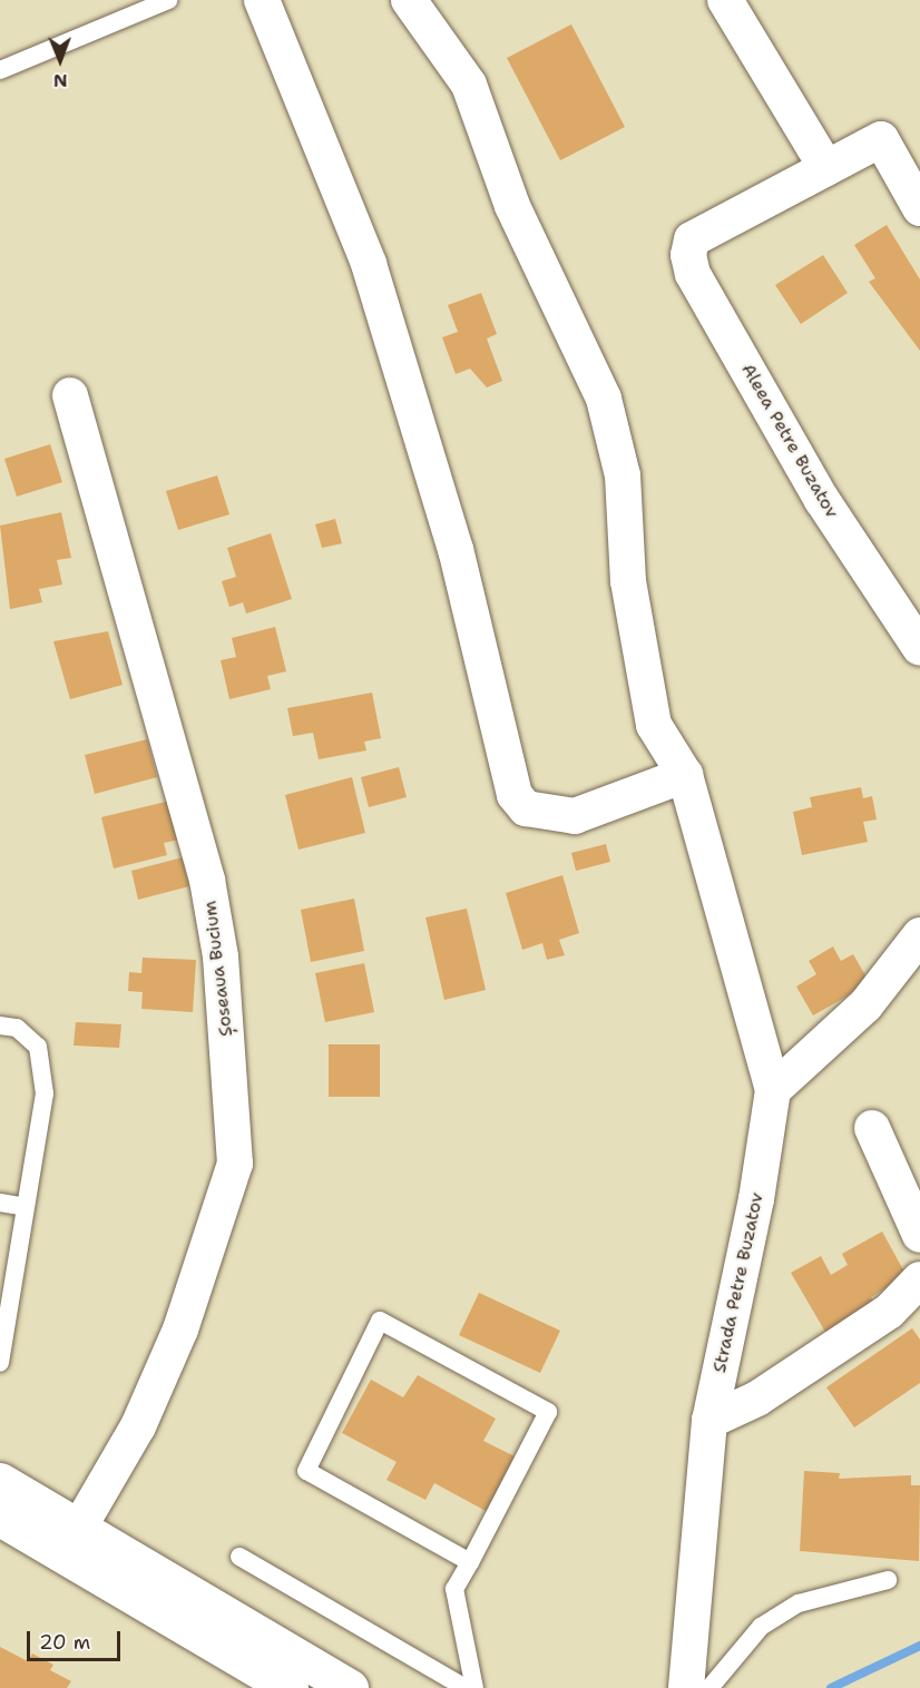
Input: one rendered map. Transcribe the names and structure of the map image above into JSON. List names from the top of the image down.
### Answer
{
  "streets": {
    "street": ["Aleea Petre Buzatov", "Șoseaua Bucium", "Strada Petre Buzatov"]
  },
  "scale_bar": "20 m",
  "north": "bottom"
}
